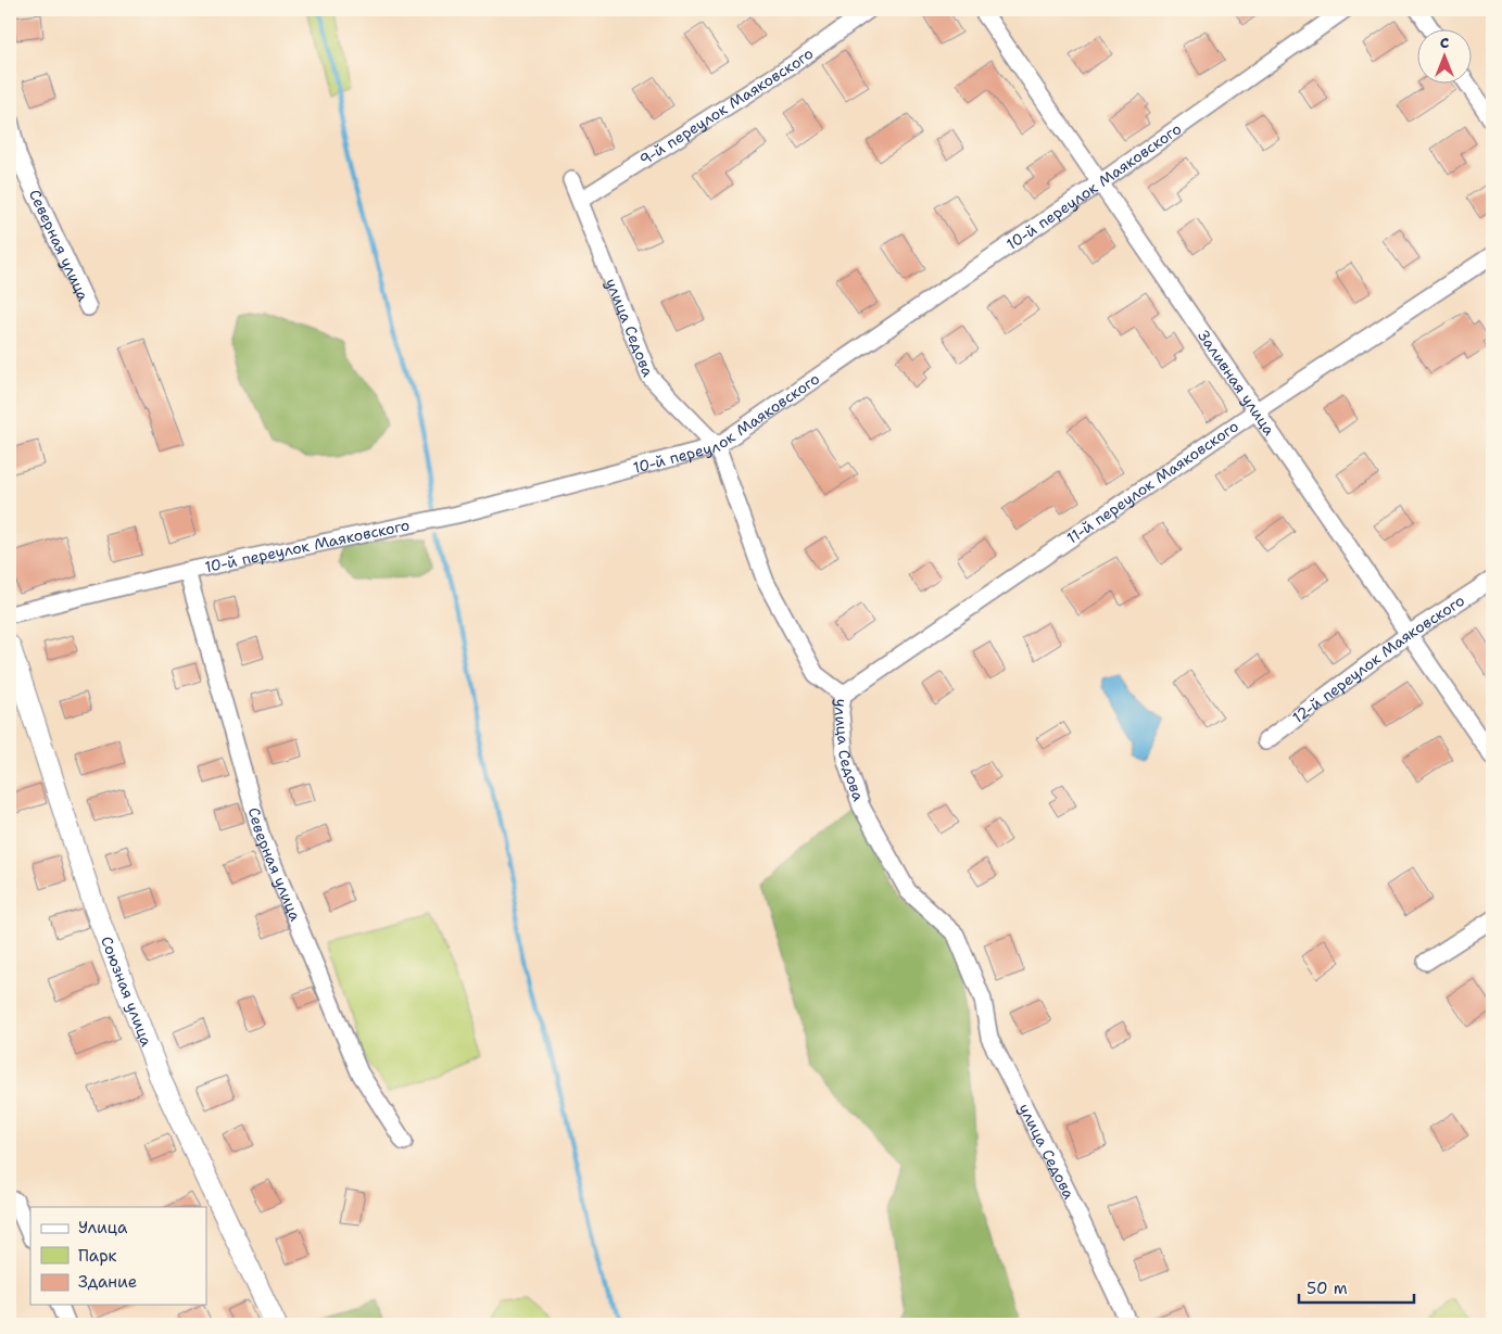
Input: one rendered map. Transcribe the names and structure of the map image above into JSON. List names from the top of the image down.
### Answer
{
  "streets": {
    "street": [
      "9-й переулок Маяковского",
      "10-й переулок Маяковского",
      "Северная улица",
      "улица Седова",
      "Заливная улица",
      "11-й переулок Маяковского",
      "12-й переулок Маяковского",
      "Союзная улица"
    ]
  },
  "crossings": [
    ["9-й переулок Маяковского", "улица Седова"],
    ["10-й переулок Маяковского", "Северная улица"],
    ["10-й переулок Маяковского", "улица Седова"],
    ["10-й переулок Маяковского", "Заливная улица"],
    ["улица Седова", "11-й переулок Маяковского"],
    ["Заливная улица", "11-й переулок Маяковского"],
    ["Заливная улица", "12-й переулок Маяковского"]
  ],
  "legend": ["Улица", "Парк", "Здание"],
  "scale_bar": "50 m",
  "north": "top"
}
